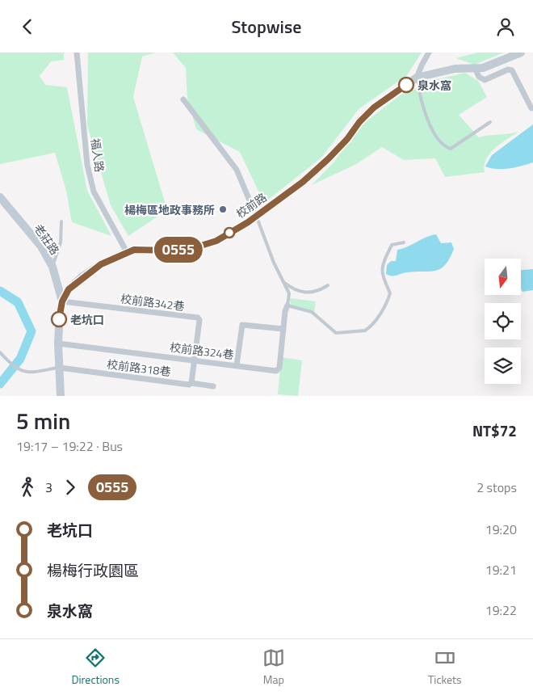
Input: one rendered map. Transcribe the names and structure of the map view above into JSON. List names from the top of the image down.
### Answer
{
  "streets": {
    "street": [
      "福人路",
      "校前路",
      "老莊路",
      "校前路342巷",
      "校前路324巷",
      "校前路318巷"
    ]
  },
  "crossings": [
    ["福人路", "校前路"],
    ["校前路", "老莊路"],
    ["校前路", "校前路342巷"],
    ["校前路", "校前路324巷"],
    ["校前路", "校前路318巷"],
    ["老莊路", "校前路342巷"],
    ["校前路342巷", "校前路324巷"]
  ],
  "places": ["泉水窩", "楊梅區地政事務所", "老坑口"],
  "lines": ["bus line 0555"],
  "north": "bottom",
  "page": {
    "header": "Stopwise",
    "on_map": "0555",
    "heading": ["5 min", "19:17 – 19:22 · Bus", "NT$72"],
    "legs": ["3", "0555", "2 stops"],
    "list": [
      {
        "name": "老坑口",
        "value": "19:20"
      },
      {
        "name": "楊梅行政園區",
        "value": "19:21"
      },
      {
        "name": "泉水窩",
        "value": "19:22"
      }
    ],
    "tabs": ["Directions", "Map", "Tickets"]
  }
}
